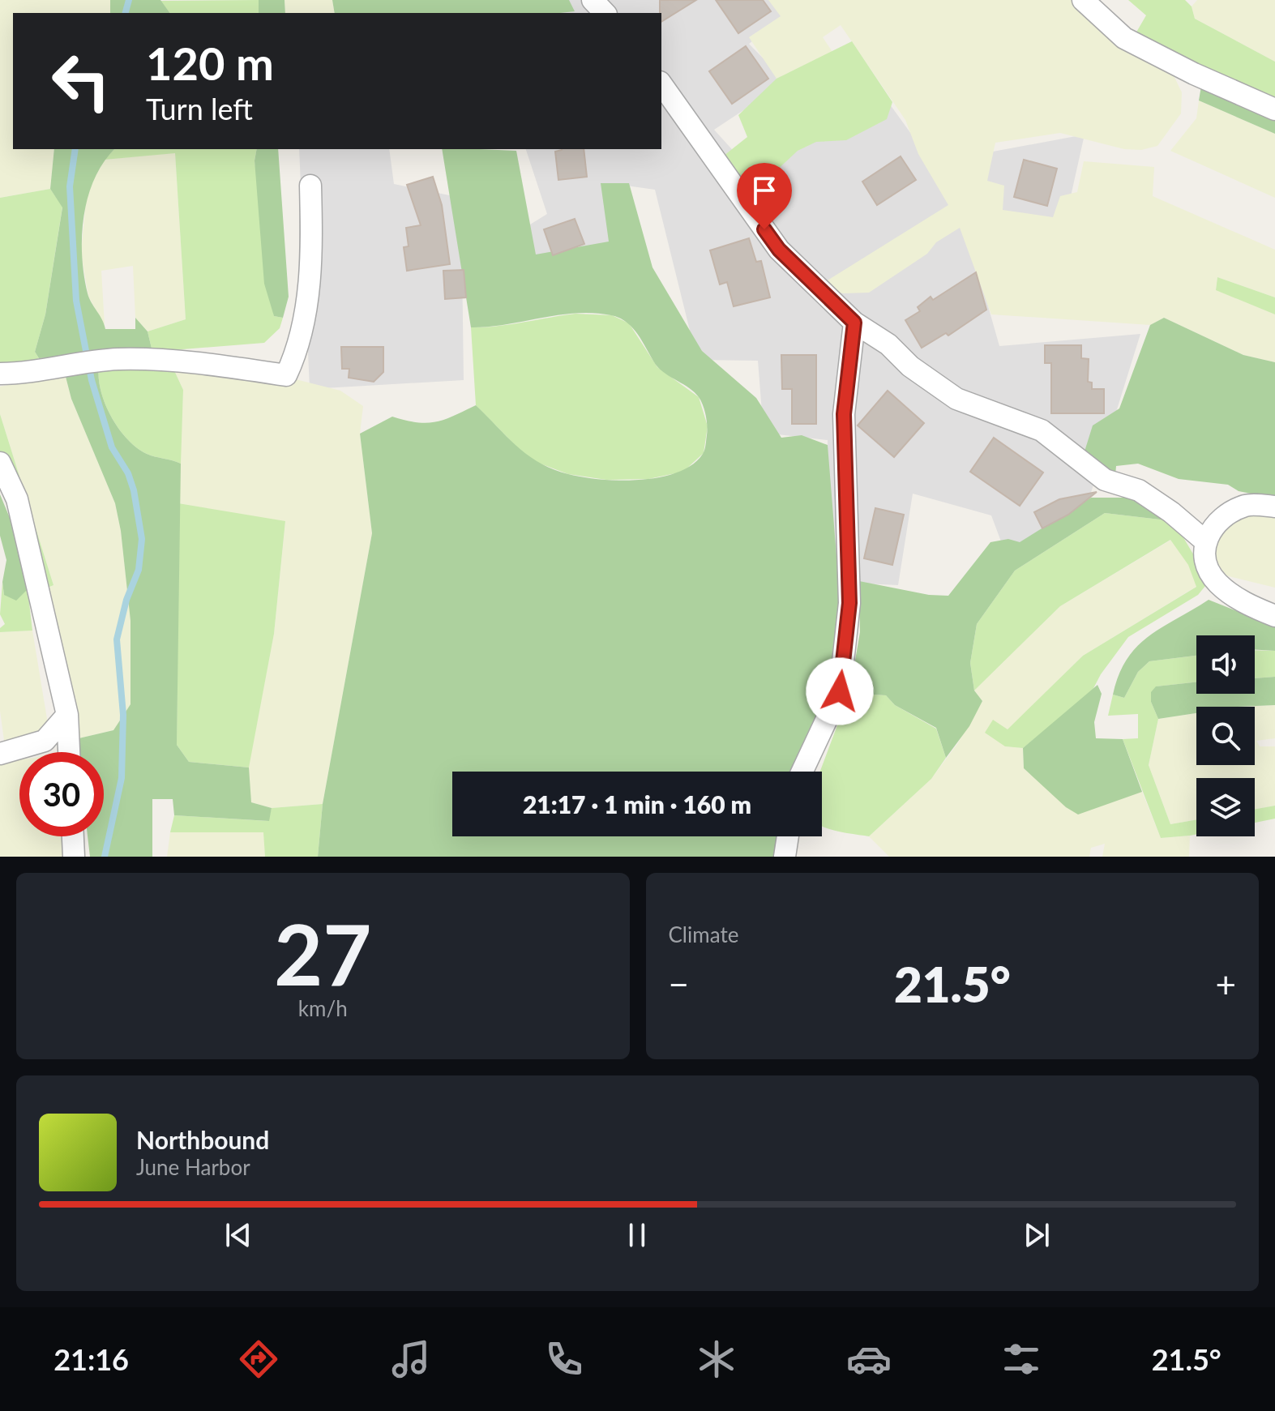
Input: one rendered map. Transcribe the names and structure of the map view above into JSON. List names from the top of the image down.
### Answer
{
  "page": {
    "turn": ["120 m", "Turn left"],
    "limit": "30",
    "trip": "21:17 · 1 min · 160 m",
    "tile": [
      ["27", "km/h"],
      "Climate"
    ],
    "heat": ["−", "21.5°", "+"],
    "song": ["Northbound", "June Harbor"],
    "tabs": ["21:16", "21.5°"]
  }
}
